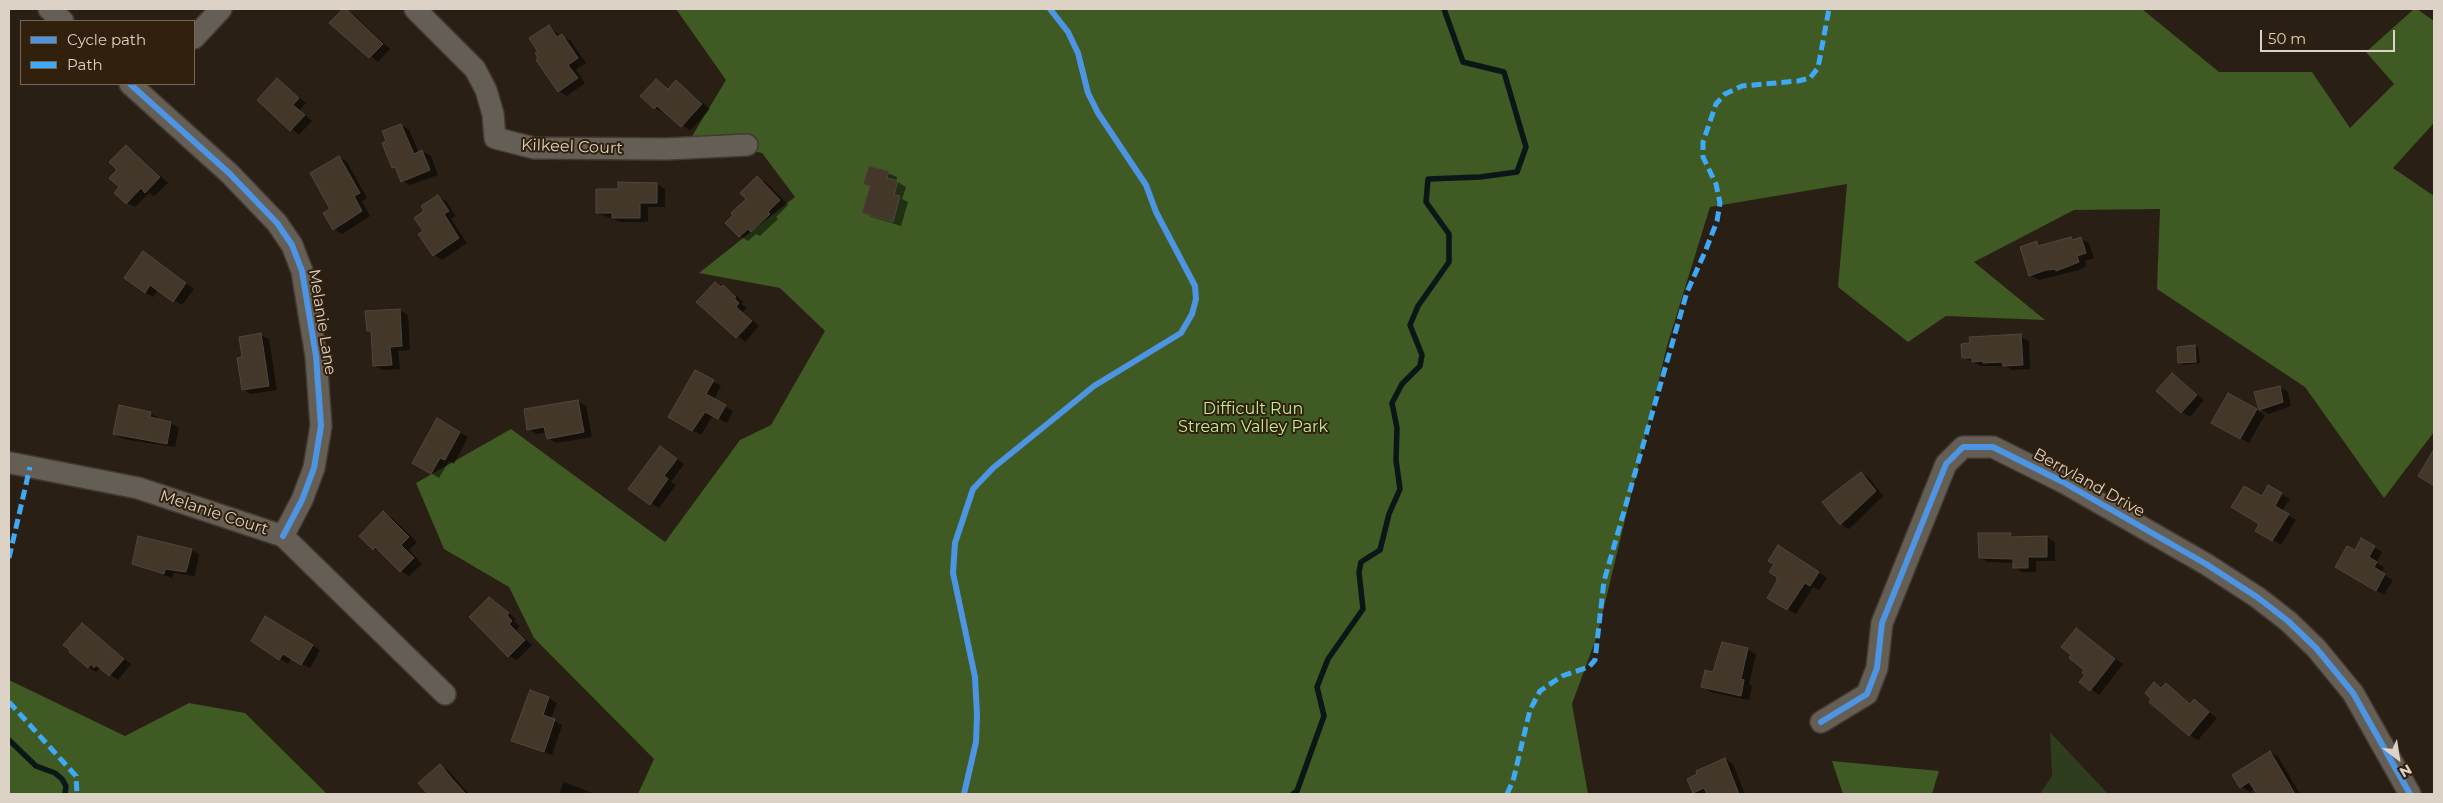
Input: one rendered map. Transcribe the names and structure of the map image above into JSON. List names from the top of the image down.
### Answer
{
  "streets": {
    "street": [
      "Kilkeel Court",
      "Melanie Lane",
      "Berryland Drive",
      "Melanie Court"
    ]
  },
  "crossings": [
    ["Melanie Lane", "Melanie Court"]
  ],
  "parks": ["Difficult Run Stream Valley Park"],
  "legend": ["Cycle path", "Path"],
  "scale_bar": "50 m",
  "north": "bottom right"
}
